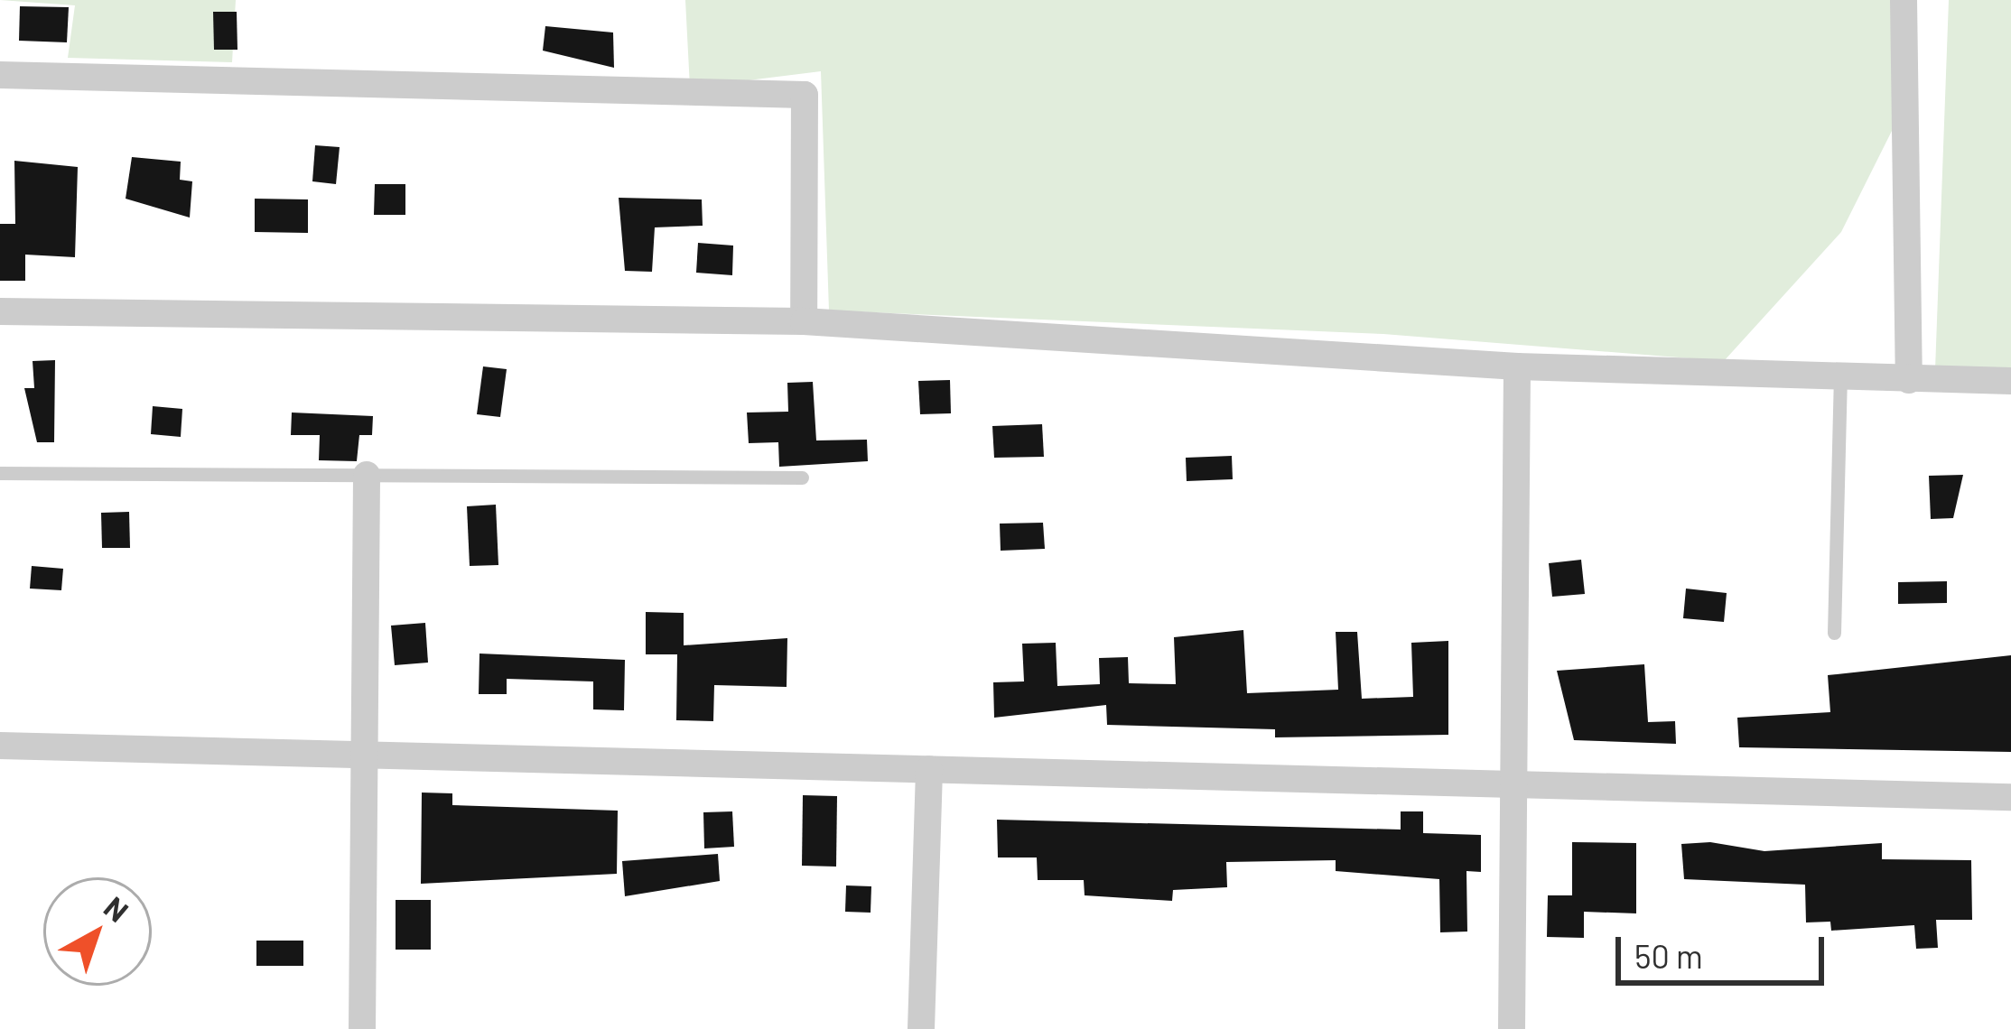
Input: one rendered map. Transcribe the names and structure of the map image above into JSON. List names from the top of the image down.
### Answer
{
  "scale_bar": "50 m",
  "north": "top right"
}
